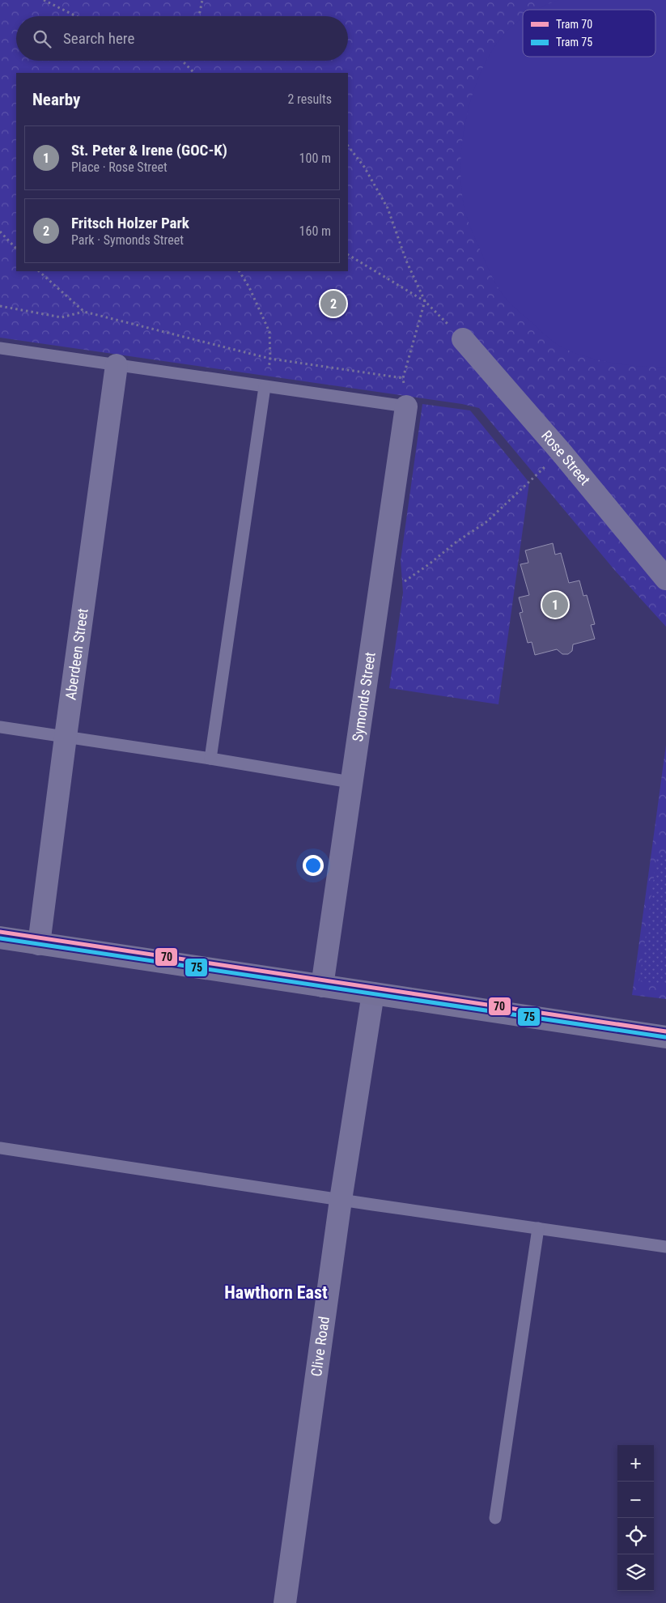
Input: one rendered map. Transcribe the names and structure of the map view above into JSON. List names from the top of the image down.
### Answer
{
  "streets": {
    "street": [
      "Rose Street",
      "Aberdeen Street",
      "Symonds Street",
      "Clive Road"
    ]
  },
  "districts": ["Hawthorn East"],
  "lines": ["tram line 70", "tram line 75"],
  "legend": ["Tram 70", "Tram 75"],
  "page": {
    "search": "Search here",
    "heading": ["Nearby", "2 results"],
    "list": [
      {
        "mark": "1",
        "name": "St. Peter & Irene (GOC-K)",
        "note": "Place · Rose Street",
        "value": "100 m"
      },
      {
        "mark": "2",
        "name": "Fritsch Holzer Park",
        "note": "Park · Symonds Street",
        "value": "160 m"
      }
    ],
    "pins": ["2", "1"],
    "map_buttons": ["+", "−"]
  }
}
